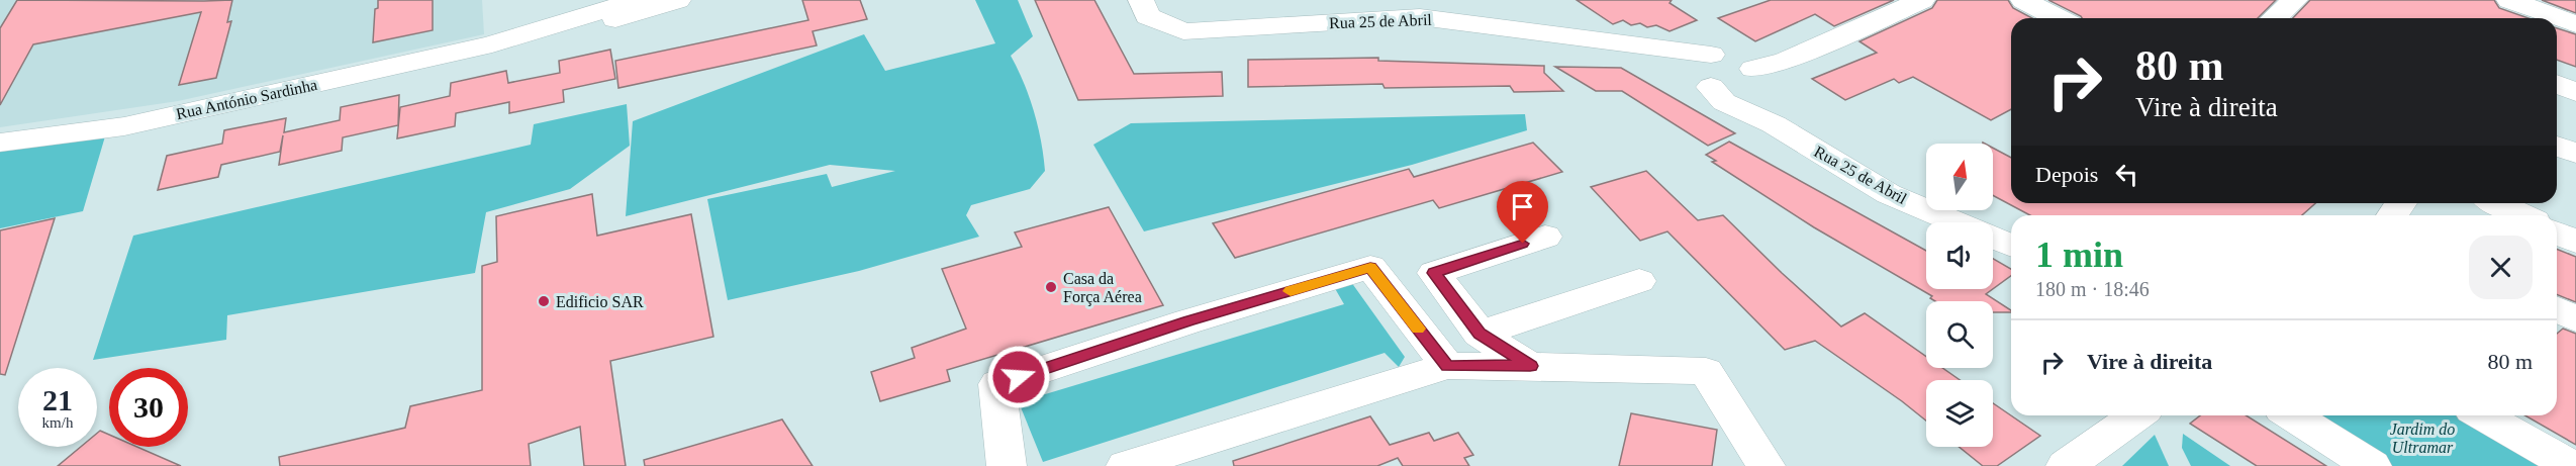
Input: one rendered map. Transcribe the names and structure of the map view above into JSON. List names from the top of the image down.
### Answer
{
  "streets": {
    "street": ["Rua 25 de Abril", "Rua António Sardinha"]
  },
  "parks": ["Jardim do Ultramar"],
  "places": ["Casa da Força Aérea", "Edificio SAR"],
  "north": "top",
  "page": {
    "turn": ["80 m", "Vire à direita"],
    "then": "Depois",
    "heading": ["1 min", "180 m · 18:46"],
    "list": [
      {
        "name": "Vire à direita",
        "value": "80 m"
      }
    ],
    "speed": "21 km/h",
    "limit": "30"
  }
}
